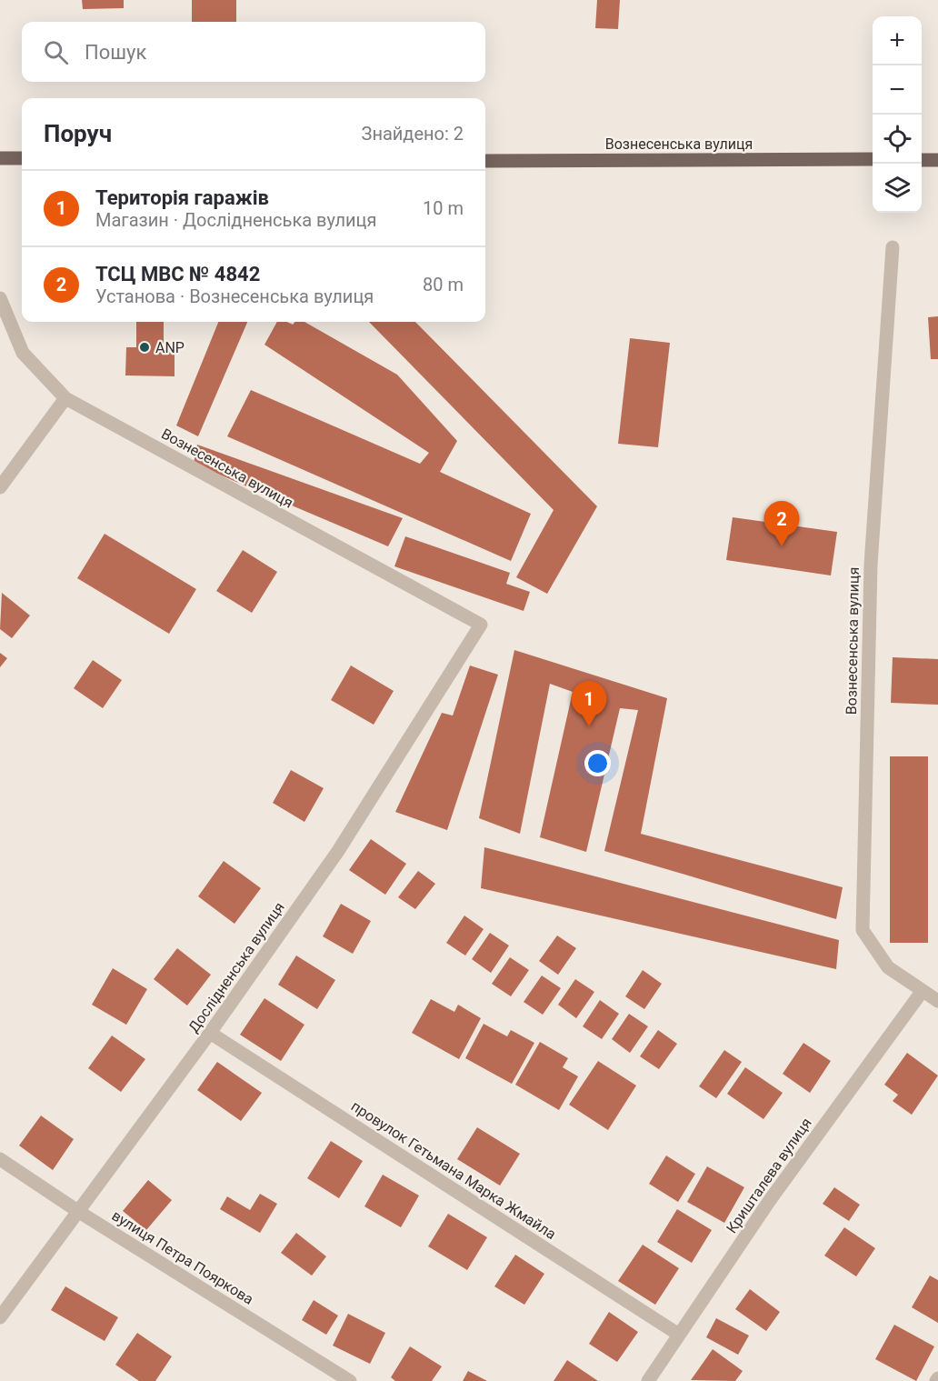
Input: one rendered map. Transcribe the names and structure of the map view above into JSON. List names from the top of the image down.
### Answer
{
  "streets": {
    "main road": ["Вознесенська вулиця"],
    "street": [
      "Дослідненська вулиця",
      "провулок Гетьмана Марка Жмайла",
      "Кришталева вулиця",
      "вулиця Петра Пояркова"
    ]
  },
  "crossings": [
    ["Вознесенська вулиця", "Дослідненська вулиця"],
    ["Вознесенська вулиця", "Кришталева вулиця"],
    ["Дослідненська вулиця", "провулок Гетьмана Марка Жмайла"],
    ["Дослідненська вулиця", "вулиця Петра Пояркова"],
    ["провулок Гетьмана Марка Жмайла", "Кришталева вулиця"]
  ],
  "places": ["ANP"],
  "page": {
    "map_buttons": ["+", "−"],
    "search": "Пошук",
    "heading": ["Поруч", "Знайдено: 2"],
    "list": [
      {
        "mark": "1",
        "name": "Територія гаражів",
        "note": "Магазин · Дослідненська вулиця",
        "value": "10 m"
      },
      {
        "mark": "2",
        "name": "ТСЦ МВС № 4842",
        "note": "Установа · Вознесенська вулиця",
        "value": "80 m"
      }
    ],
    "pins": ["2", "1"]
  }
}
